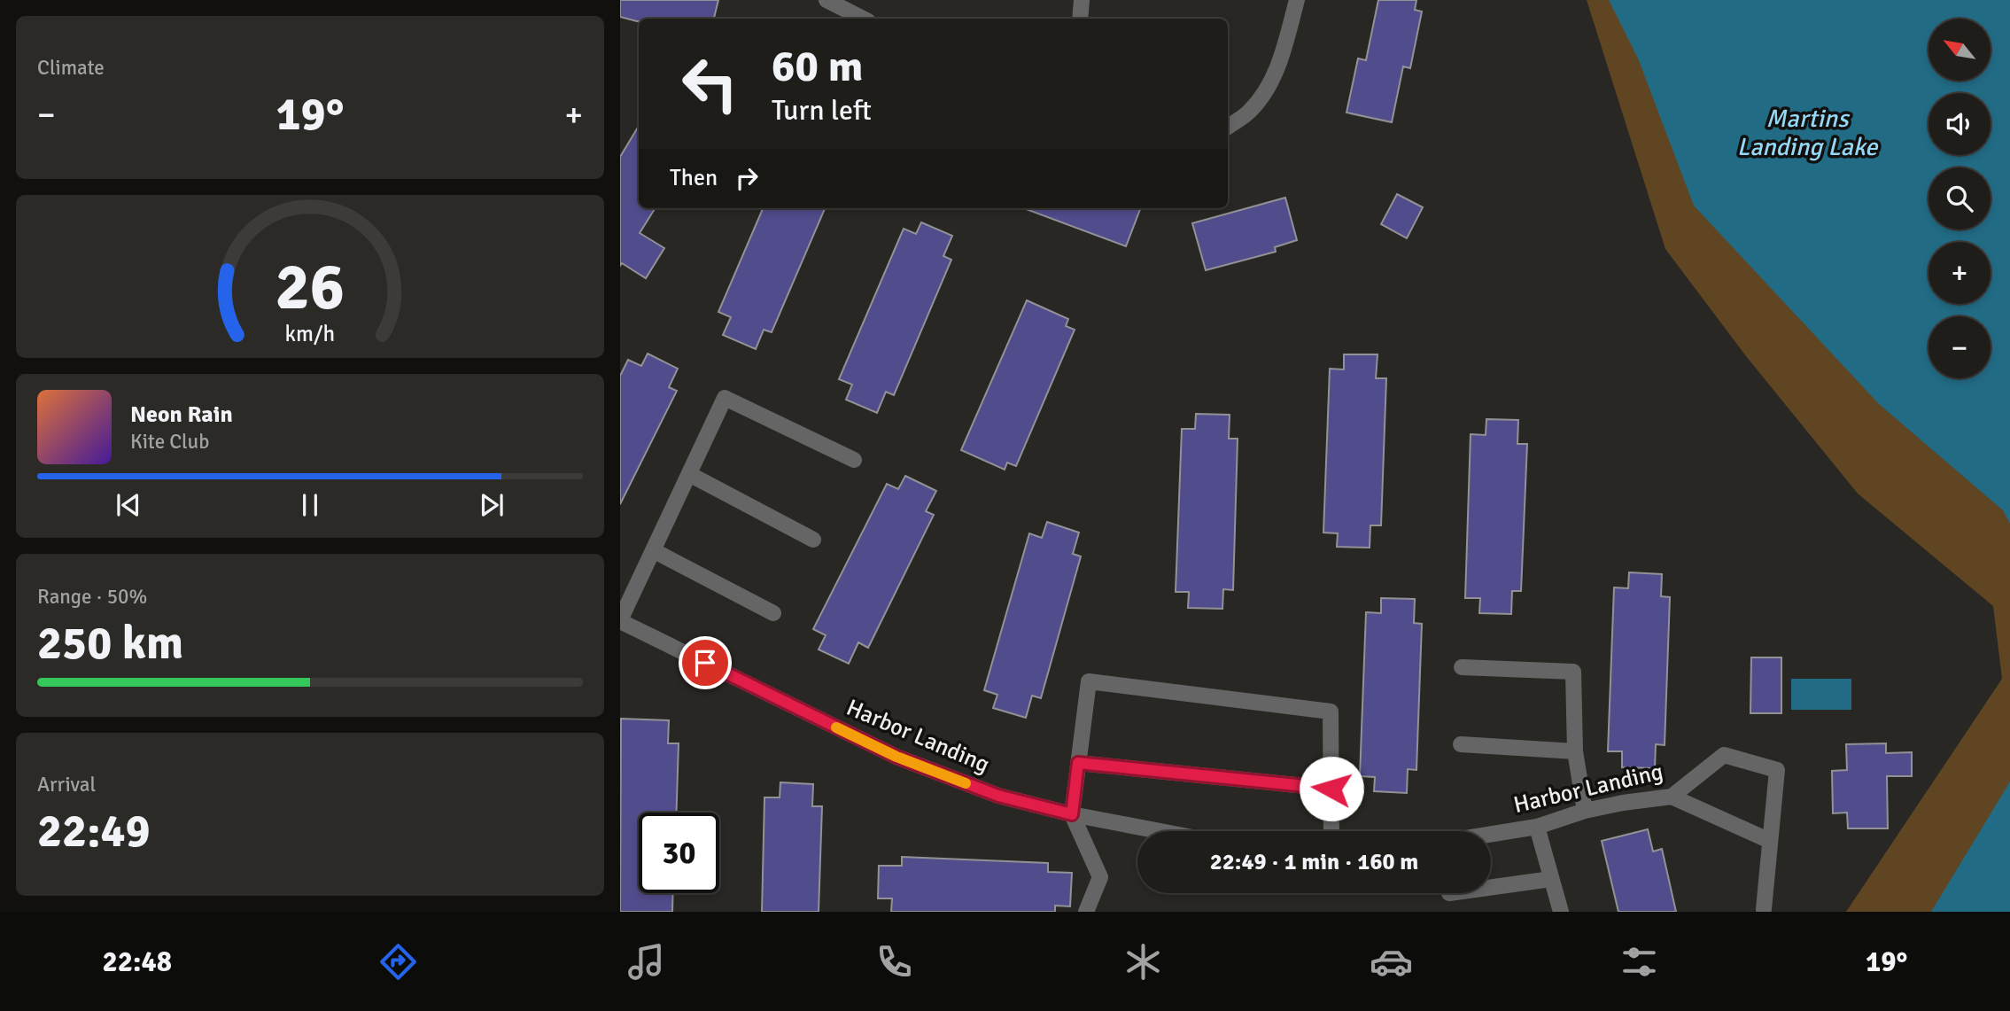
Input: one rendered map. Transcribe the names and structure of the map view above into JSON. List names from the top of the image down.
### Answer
{
  "streets": {
    "street": ["Harbor Landing"]
  },
  "water": ["Martins Landing Lake"],
  "north": "top left",
  "page": {
    "tile": [
      "Climate",
      ["Range · 50%", "250 km"],
      ["Arrival", "22:49"]
    ],
    "map_buttons": ["+", "−"],
    "turn": ["60 m", "Turn left"],
    "heat": ["−", "19°", "+"],
    "then": "Then",
    "song": ["Neon Rain", "Kite Club"],
    "limit": "30",
    "trip": "22:49 · 1 min · 160 m",
    "tabs": ["22:48", "19°"],
    "gauge": ["26", "km/h"]
  }
}
